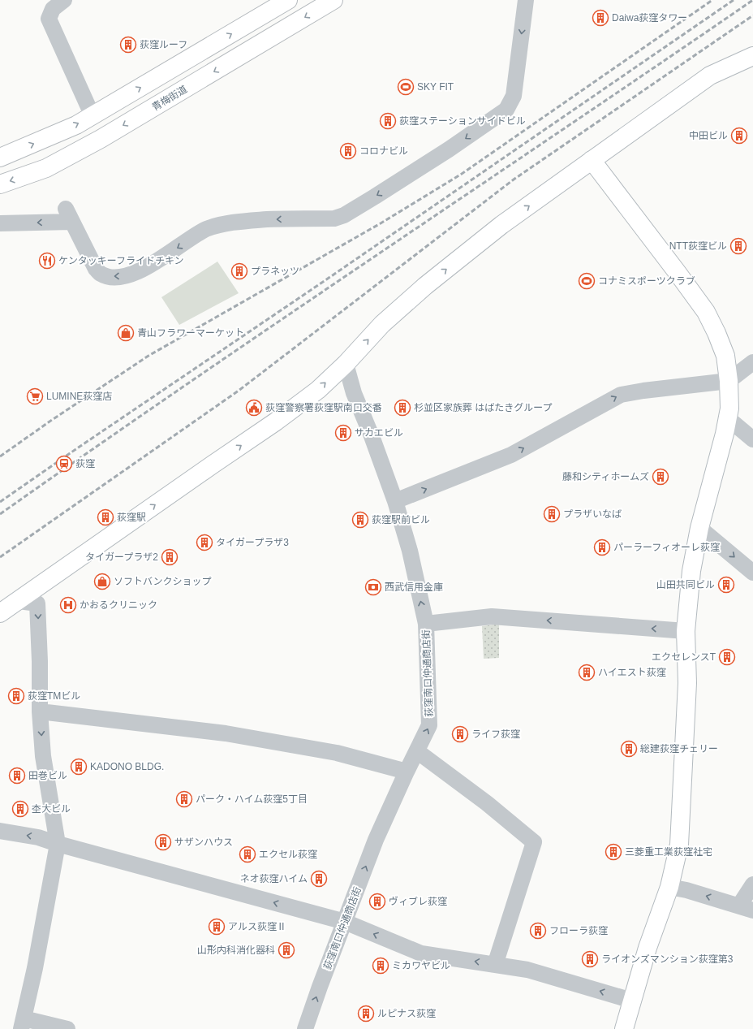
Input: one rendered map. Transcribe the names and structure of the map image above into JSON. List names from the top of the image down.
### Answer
{
  "streets": {
    "street": ["青梅街道", "荻窪南口仲通商店街"]
  },
  "one_way": ["荻窪南口仲通商店街"],
  "places": {
    "building": [
      "Daiwa荻窪タワー",
      "荻窪ルーフ",
      "荻窪ステーションサイドビル",
      "中田ビル",
      "コロナビル",
      "NTT荻窪ビル",
      "プラネッツ",
      "杉並区家族葬 はばたきグループ",
      "サカエビル",
      "藤和シティホームズ",
      "プラザいなば",
      "荻窪駅",
      "荻窪駅前ビル",
      "タイガープラザ3",
      "パーラーフィオーレ荻窪",
      "タイガープラザ2",
      "山田共同ビル",
      "エクセレンスT",
      "ハイエスト荻窪",
      "荻窪TMビル",
      "ライフ荻窪",
      "総建荻窪チェリー",
      "KADONO BLDG.",
      "田巻ビル",
      "パーク・ハイム荻窪5丁目",
      "杢大ビル",
      "サザンハウス",
      "三菱重工業荻窪社宅",
      "エクセル荻窪",
      "ネオ荻窪ハイム",
      "ヴィブレ荻窪",
      "アルス荻窪Ⅱ",
      "フローラ荻窪",
      "山形内科消化器科",
      "ライオンズマンション荻窪第3",
      "ミカワヤビル",
      "ルピナス荻窪"
    ],
    "sports": ["SKY FIT", "コナミスポーツクラブ"],
    "restaurant": ["ケンタッキーフライドチキン"],
    "shop": ["青山フラワーマーケット", "ソフトバンクショップ"],
    "supermarket": ["LUMINE荻窪店"],
    "public building": ["荻窪警察署荻窪駅南口交番"],
    "station": ["荻窪"],
    "bank": ["西武信用金庫"],
    "hospital": ["かおるクリニック"]
  }
}
